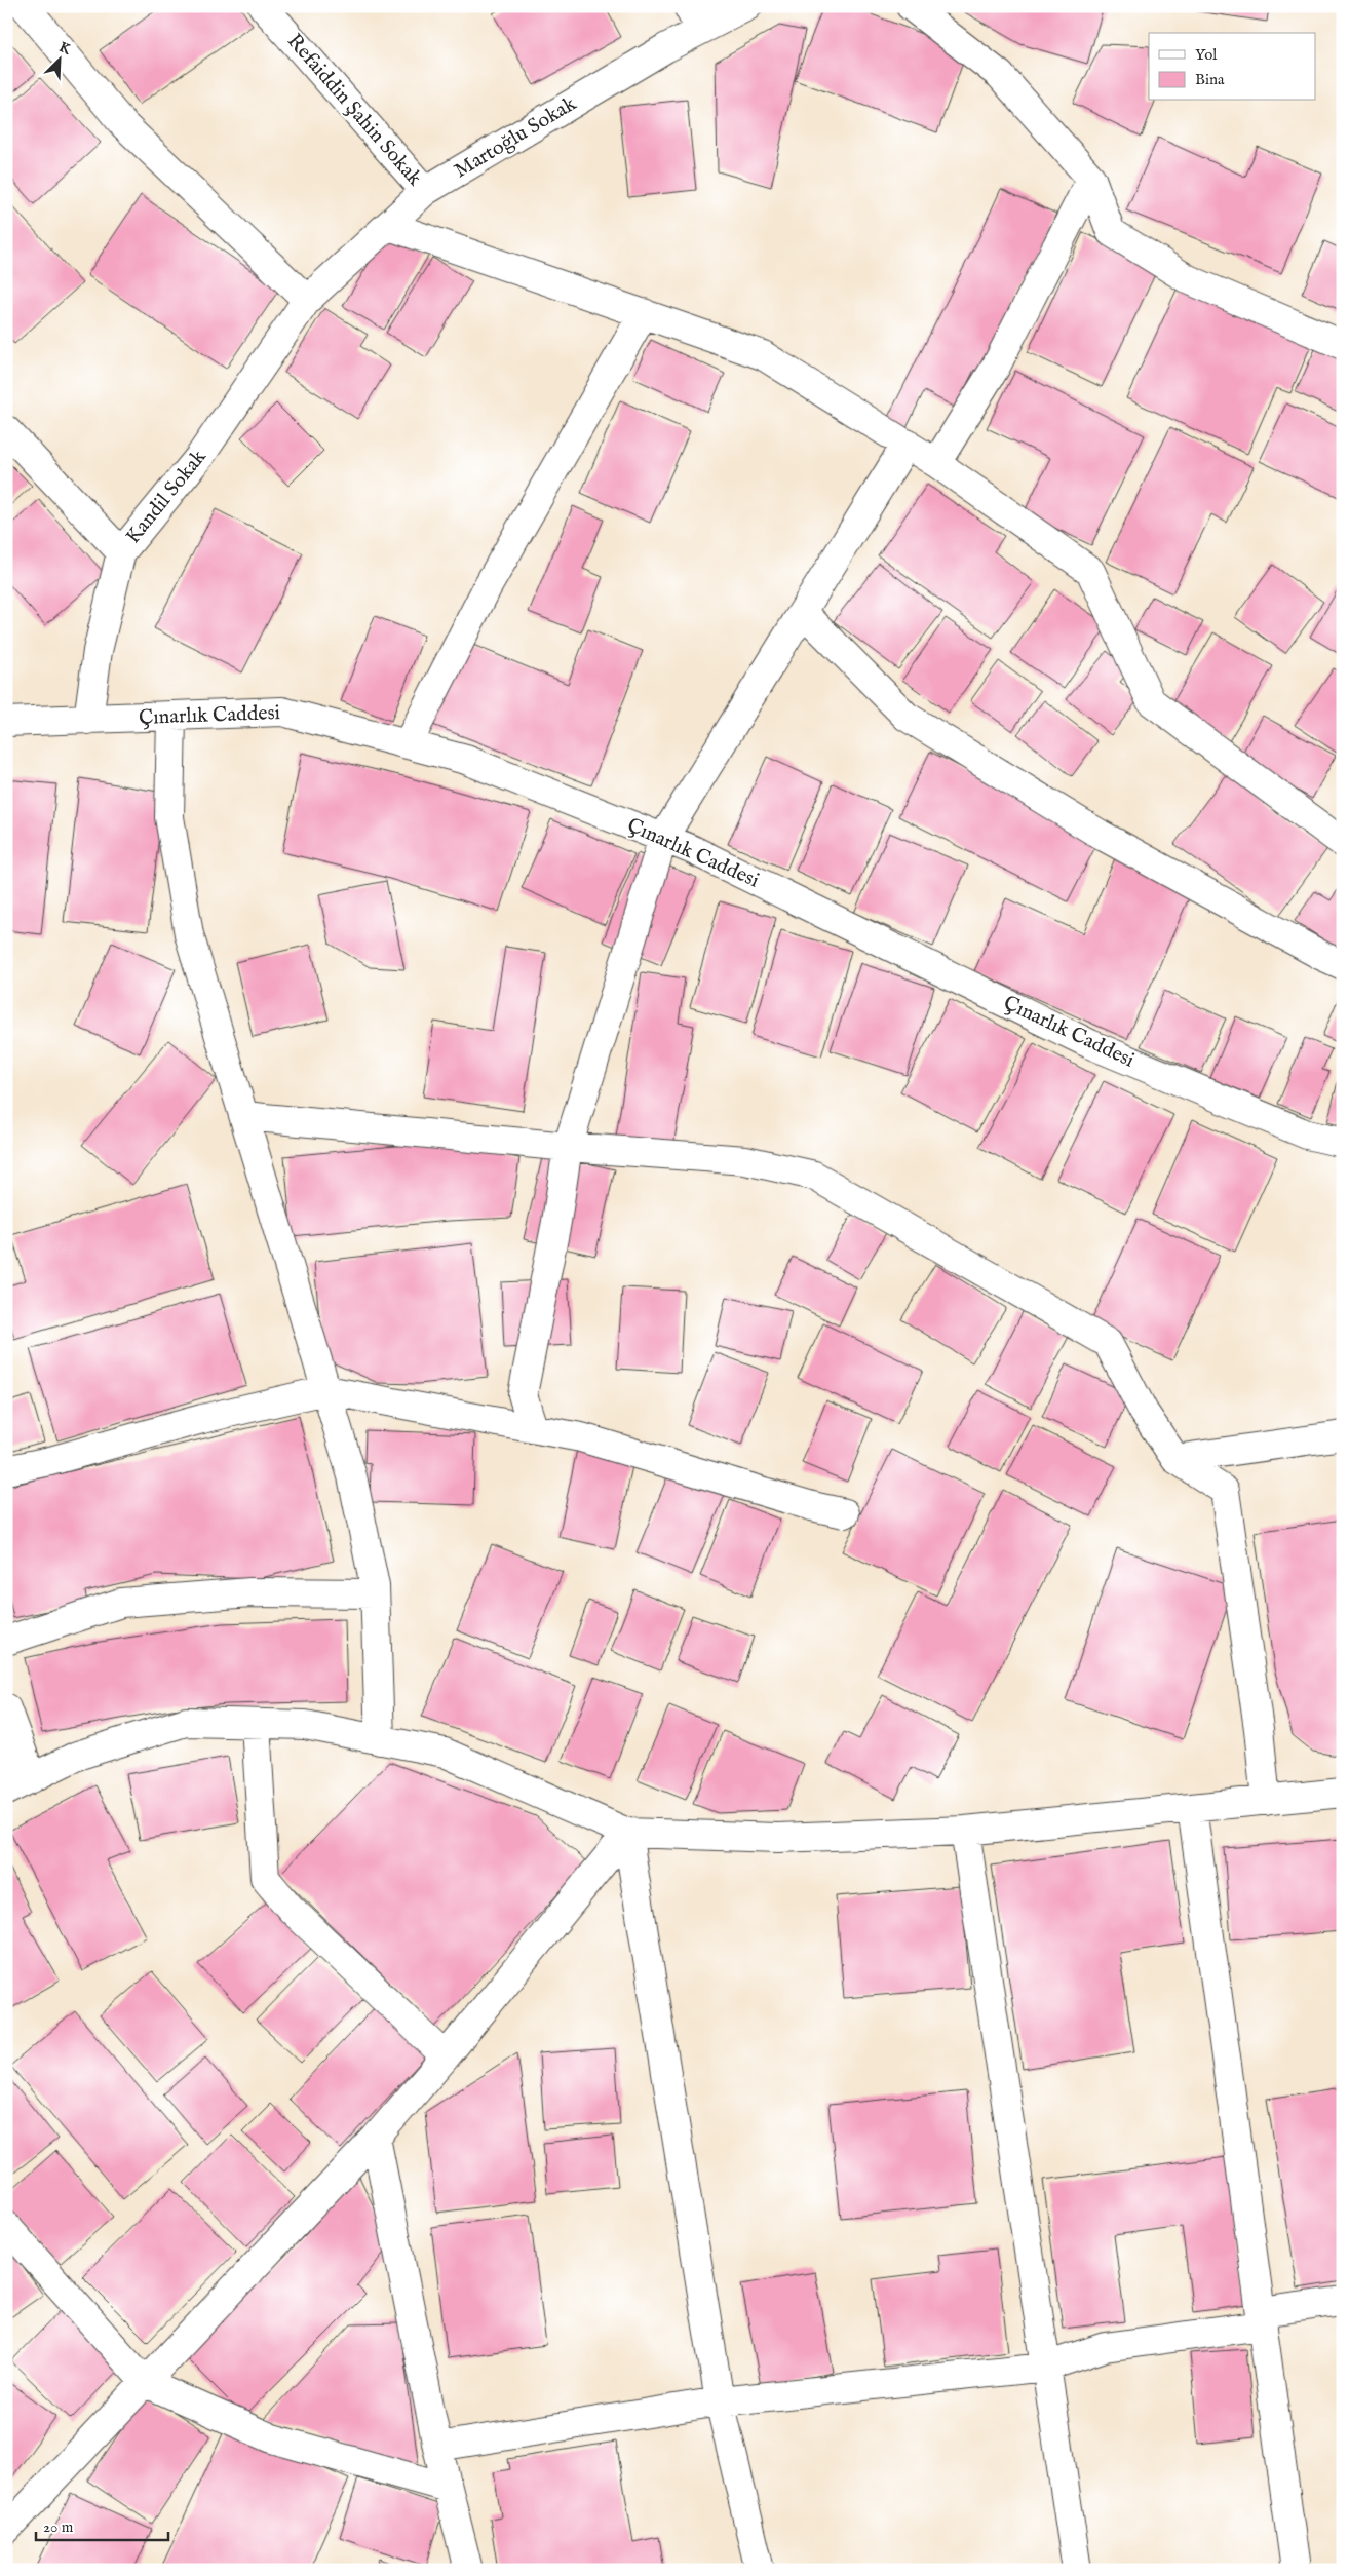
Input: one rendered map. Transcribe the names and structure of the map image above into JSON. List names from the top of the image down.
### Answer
{
  "streets": {
    "street": [
      "Refaiddin Şahin Sokak",
      "Martoğlu Sokak",
      "Kandil Sokak",
      "Çınarlık Caddesi"
    ]
  },
  "crossings": [
    ["Refaiddin Şahin Sokak", "Martoğlu Sokak"],
    ["Martoğlu Sokak", "Kandil Sokak"],
    ["Kandil Sokak", "Çınarlık Caddesi"]
  ],
  "legend": ["Yol", "Bina"],
  "scale_bar": "20 m",
  "north": "top right"
}
